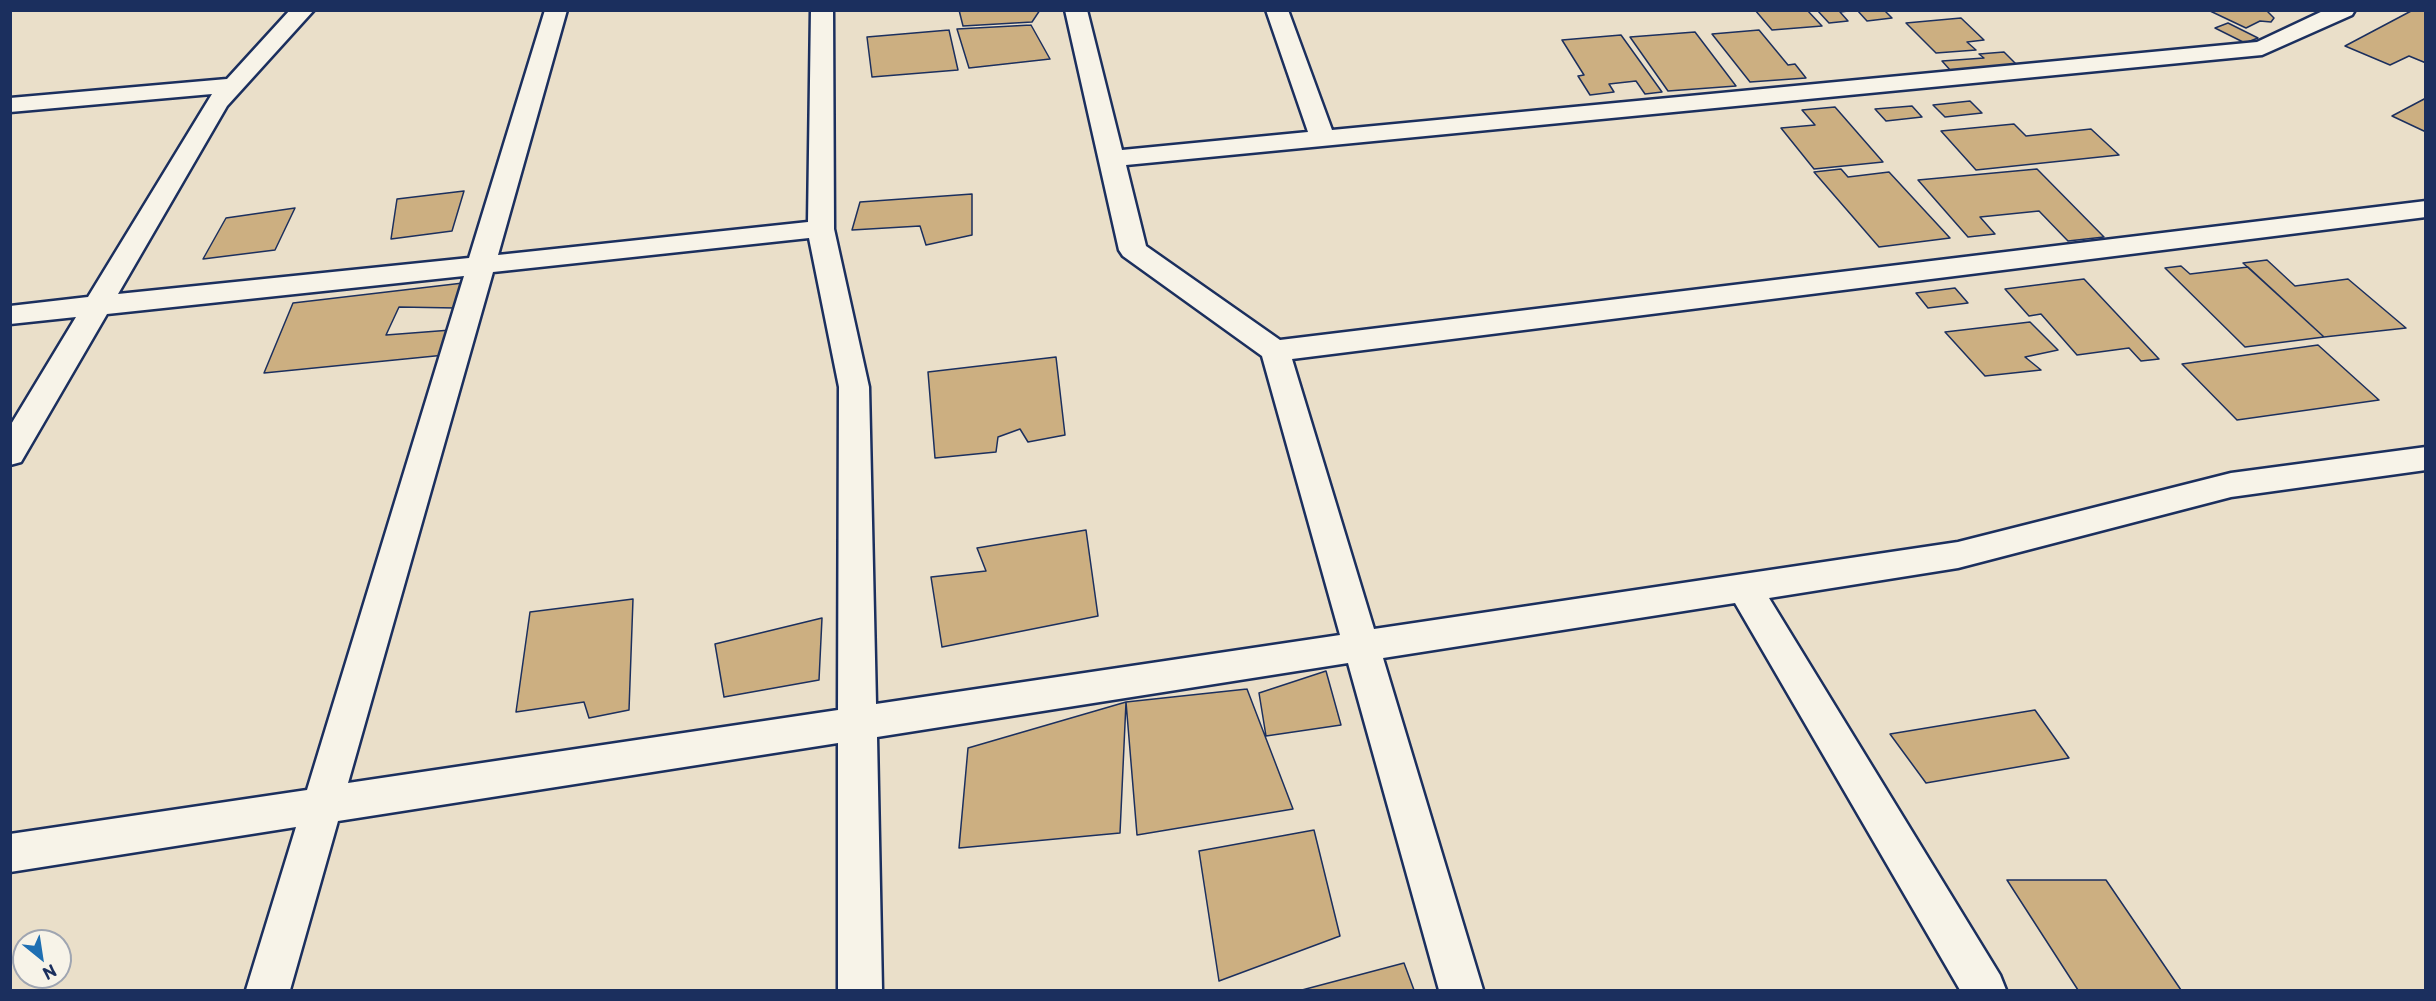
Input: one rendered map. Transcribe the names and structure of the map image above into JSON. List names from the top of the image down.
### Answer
{
  "north": "bottom right"
}
